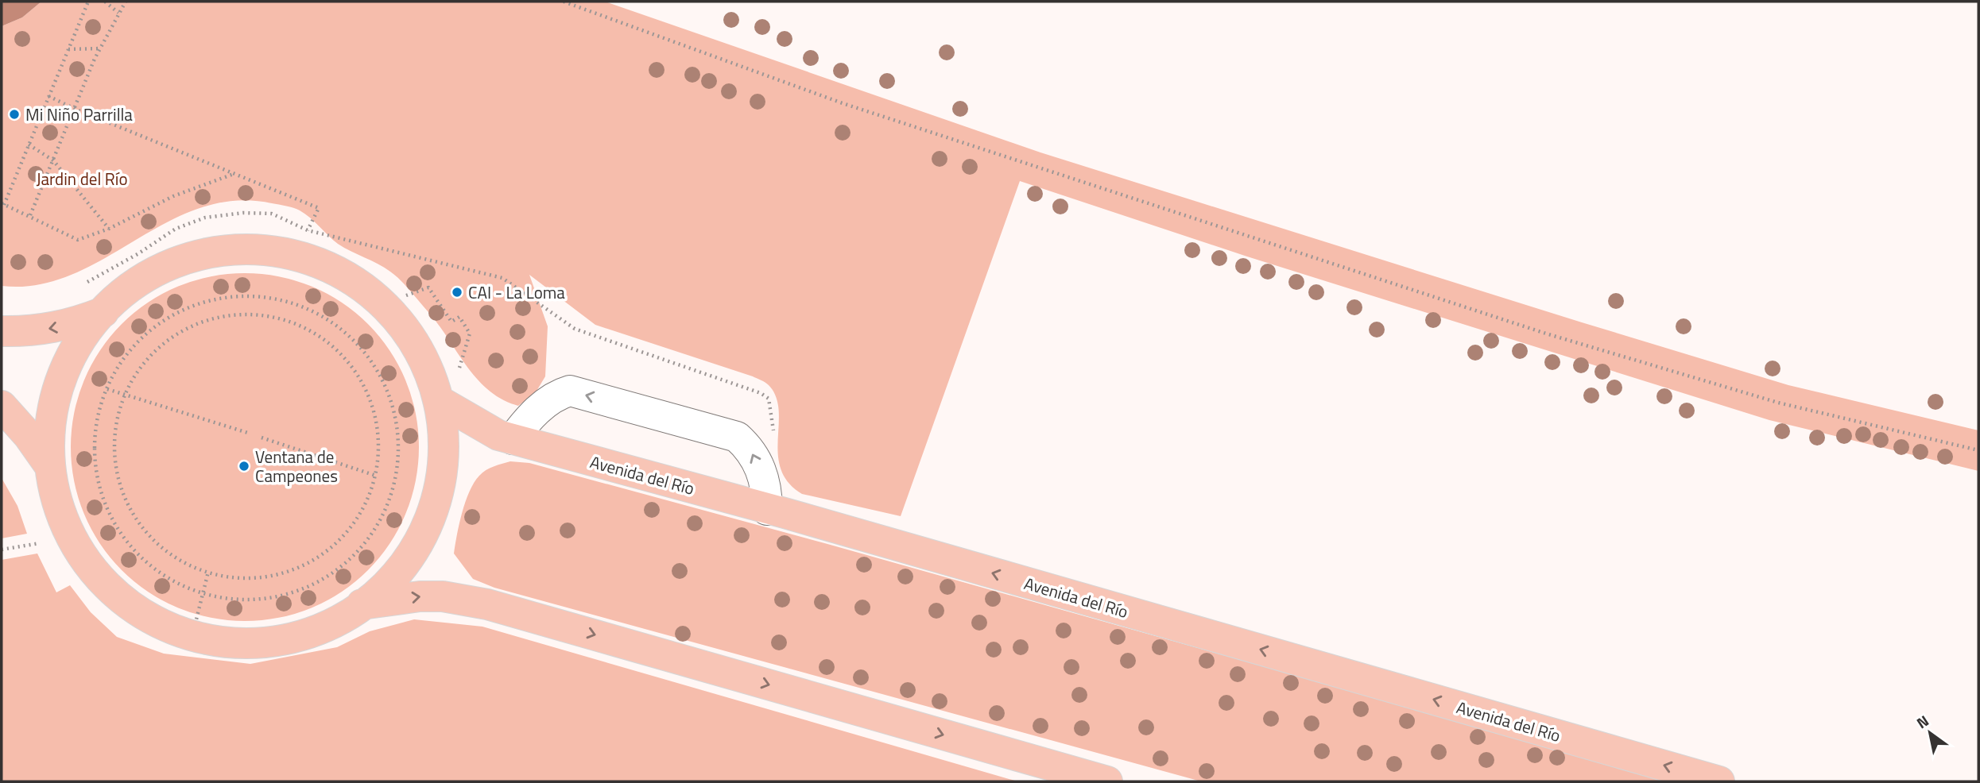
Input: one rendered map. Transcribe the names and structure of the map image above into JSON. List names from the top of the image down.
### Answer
{
  "streets": {
    "main road": ["Avenida del Río"]
  },
  "parks": ["Jardin del Río"],
  "places": ["Mi Niño Parrilla", "CAI - La Loma", "Ventana de Campeones"],
  "north": "top left"
}
